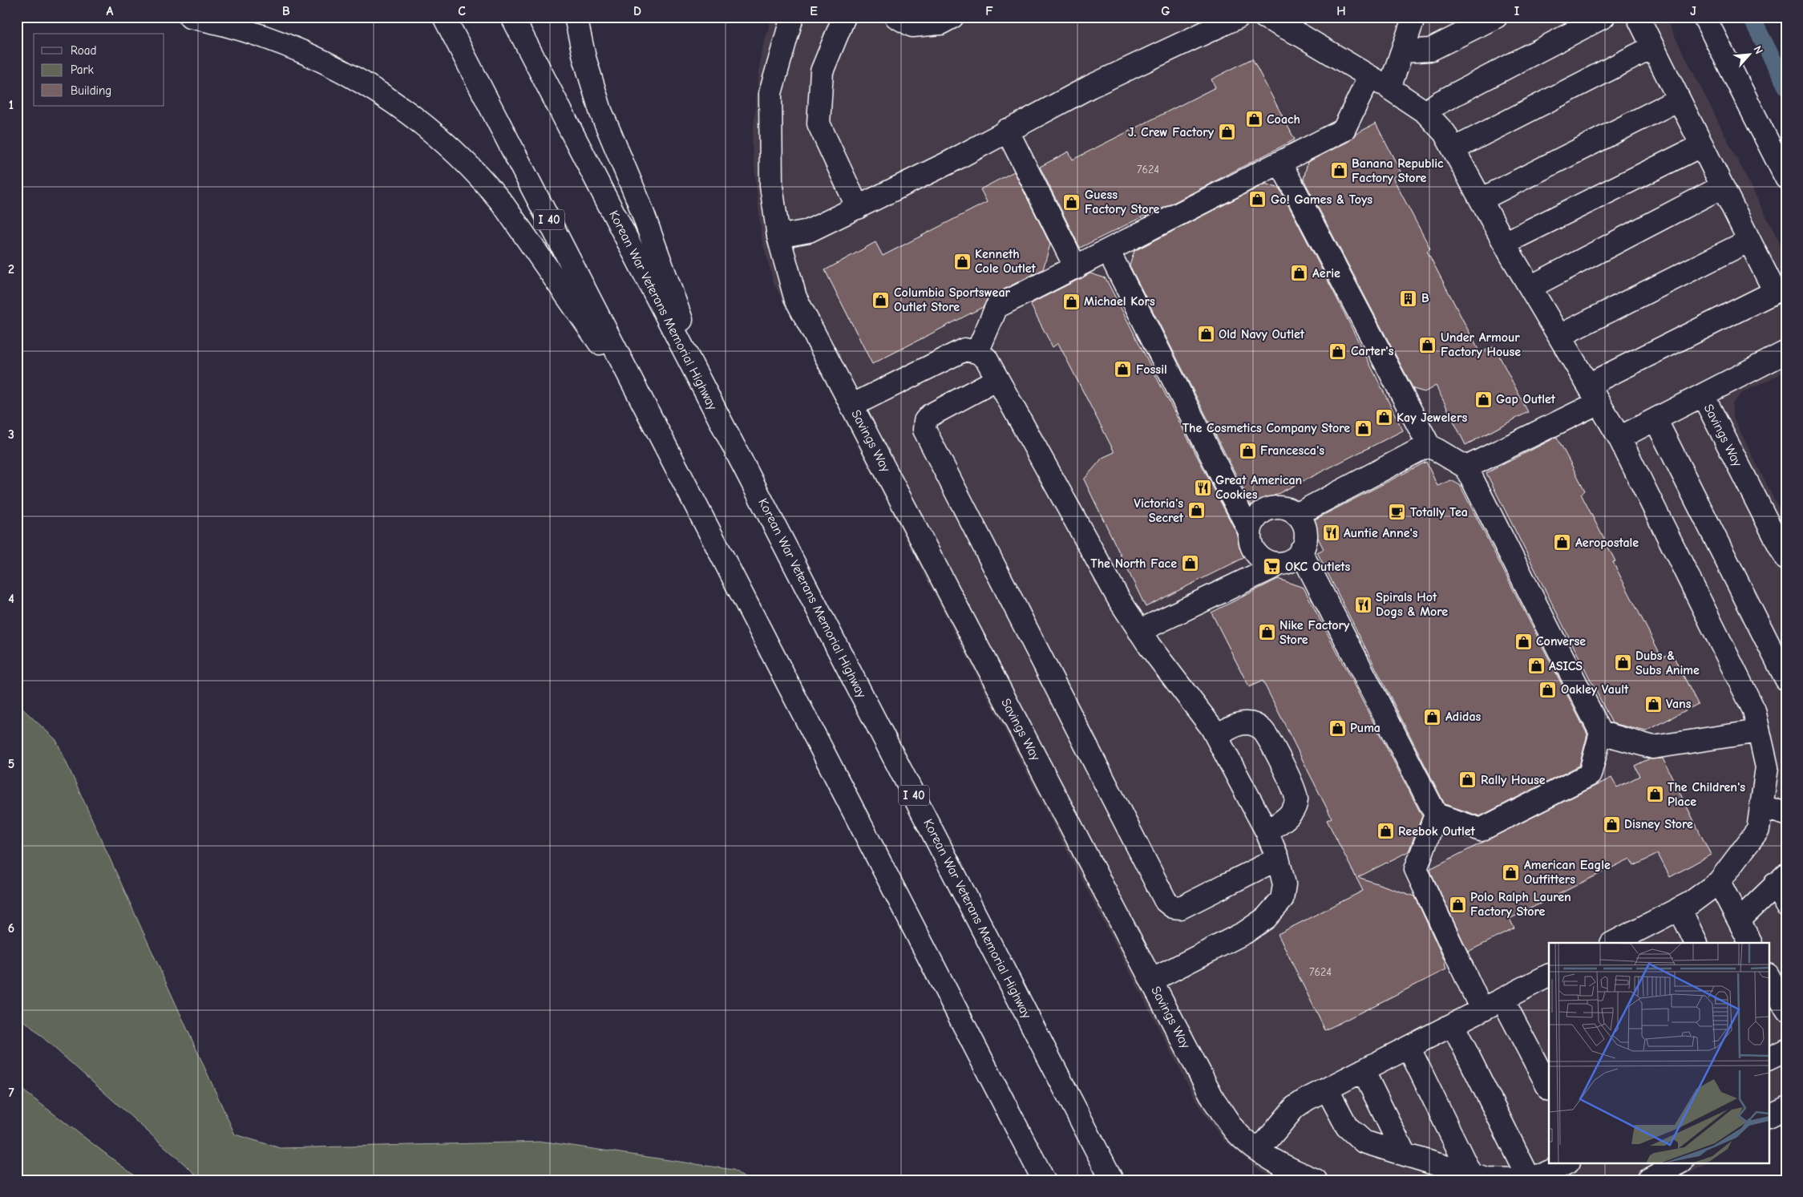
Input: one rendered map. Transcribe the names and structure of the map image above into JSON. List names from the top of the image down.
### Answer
{
  "streets": {
    "main road": ["I 40", "Korean War Veterans Memorial Highway", "Savings Way"]
  },
  "places": {
    "shop": [
      "Coach",
      "J. Crew Factory",
      "Banana Republic Factory Store",
      "Go! Games & Toys",
      "Guess Factory Store",
      "Kenneth Cole Outlet",
      "Aerie",
      "Columbia Sportswear Outlet Store",
      "Michael Kors",
      "Old Navy Outlet",
      "Under Armour Factory House",
      "Carter's",
      "Fossil",
      "Gap Outlet",
      "Kay Jewelers",
      "The Cosmetics Company Store",
      "Francesca's",
      "Victoria's Secret",
      "Aeropostale",
      "The North Face",
      "Nike Factory Store",
      "Converse",
      "Dubs & Subs Anime",
      "ASICS",
      "Oakley Vault",
      "Vans",
      "Adidas",
      "Puma",
      "Rally House",
      "The Children's Place",
      "Disney Store",
      "Reebok Outlet",
      "American Eagle Outfitters",
      "Polo Ralph Lauren Factory Store"
    ],
    "building": ["B"],
    "restaurant": ["Great American Cookies", "Auntie Anne's", "Spirals Hot Dogs & More"],
    "cafe": ["Totally Tea"],
    "supermarket": ["OKC Outlets"]
  },
  "house_numbers": ["7624", "7624"],
  "legend": ["Road", "Park", "Building"],
  "north": "top right",
  "grid": {
    "columns": [
      "A",
      "B",
      "C",
      "D",
      "E",
      "F",
      "G",
      "H",
      "I",
      "J"
    ],
    "rows": [
      "1",
      "2",
      "3",
      "4",
      "5",
      "6",
      "7"
    ]
  }
}
